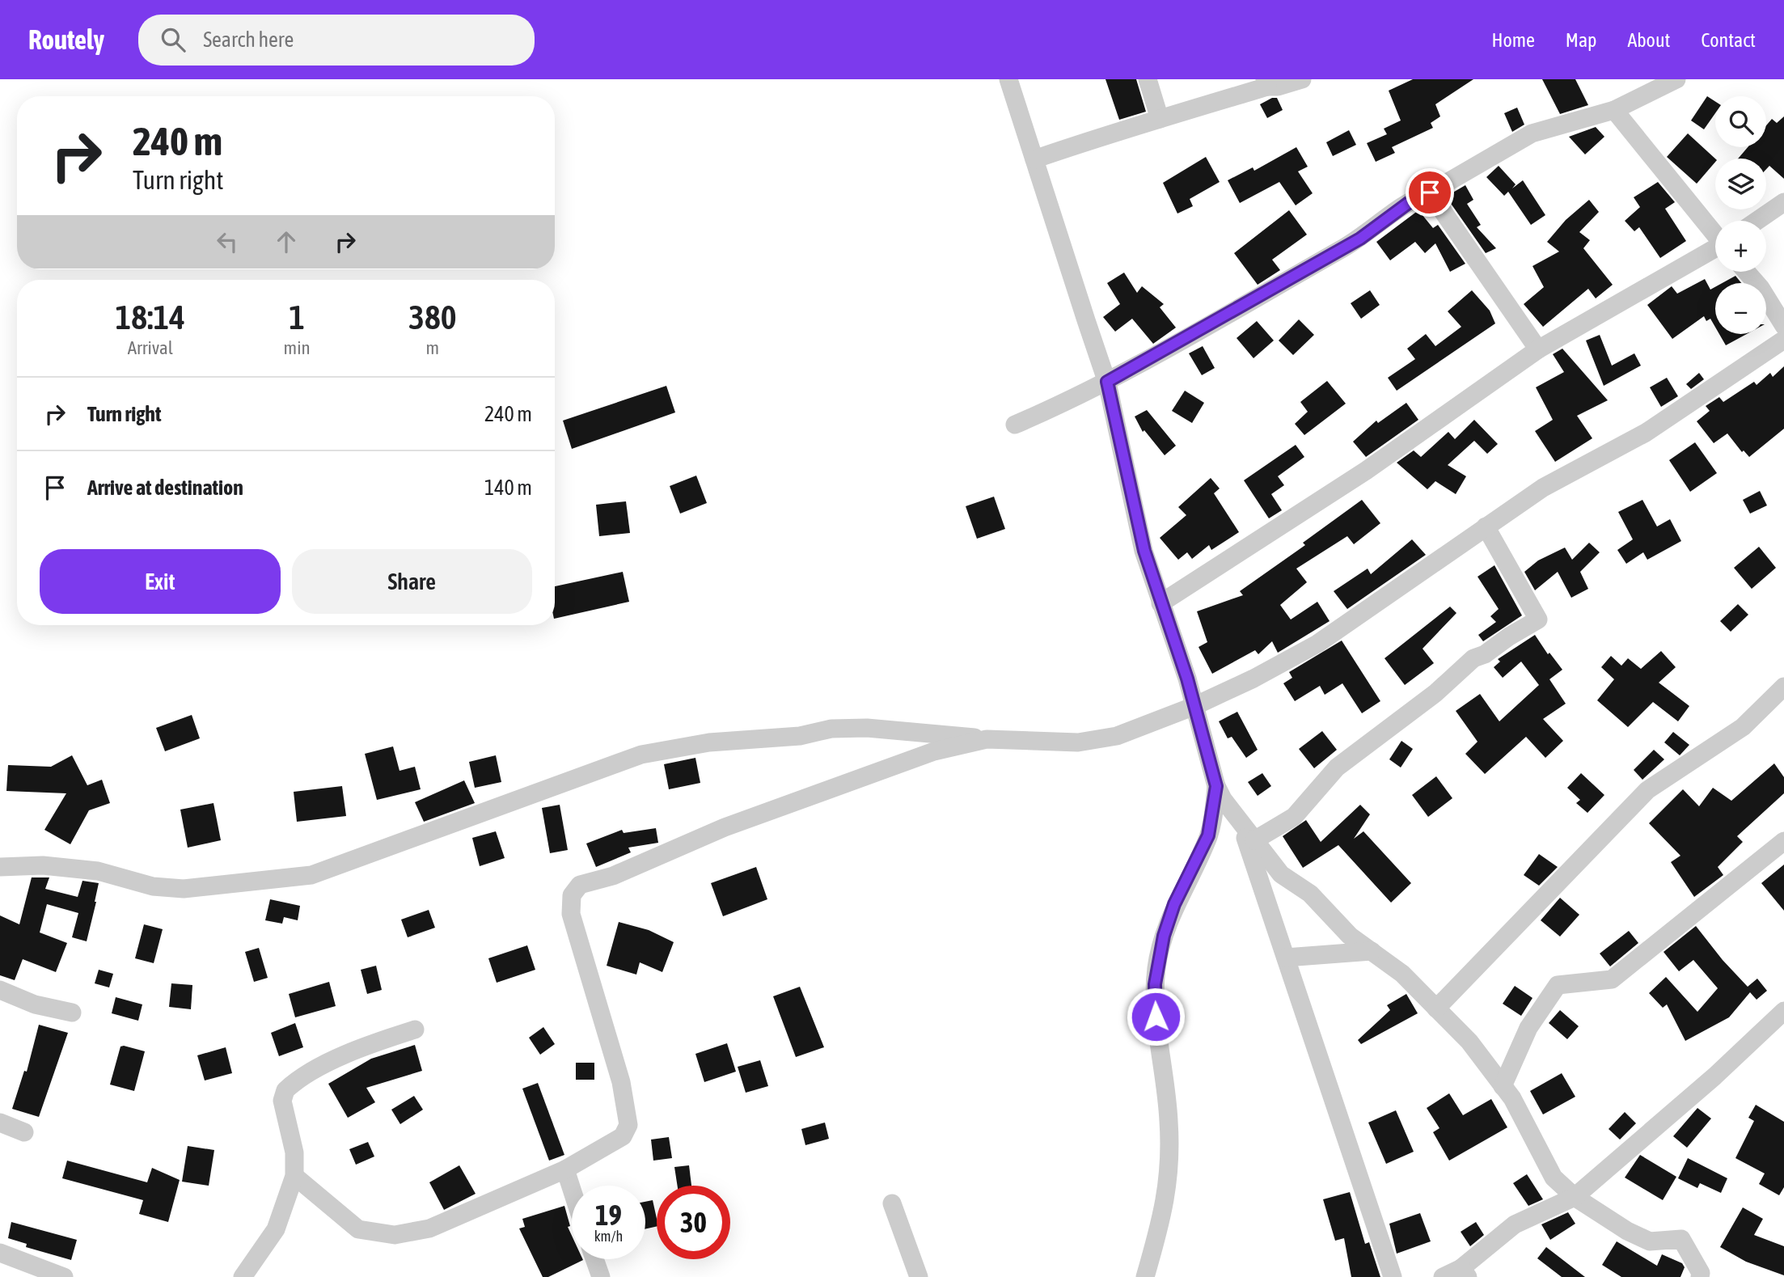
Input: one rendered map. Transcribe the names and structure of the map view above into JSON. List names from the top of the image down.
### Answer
{
  "page": {
    "header": "Routely",
    "search": "Search here",
    "nav": [
      "Home",
      "Map",
      "About",
      "Contact"
    ],
    "map_buttons": ["+", "−"],
    "turn": ["240 m", "Turn right"],
    "eta": [
      "18:14",
      "Arrival",
      "1",
      "min",
      "380",
      "m"
    ],
    "list": [
      {
        "name": "Turn right",
        "value": "240 m"
      },
      {
        "name": "Arrive at destination",
        "value": "140 m"
      }
    ],
    "buttons": ["Exit", "Share"],
    "speed": "19 km/h",
    "limit": "30"
  }
}
